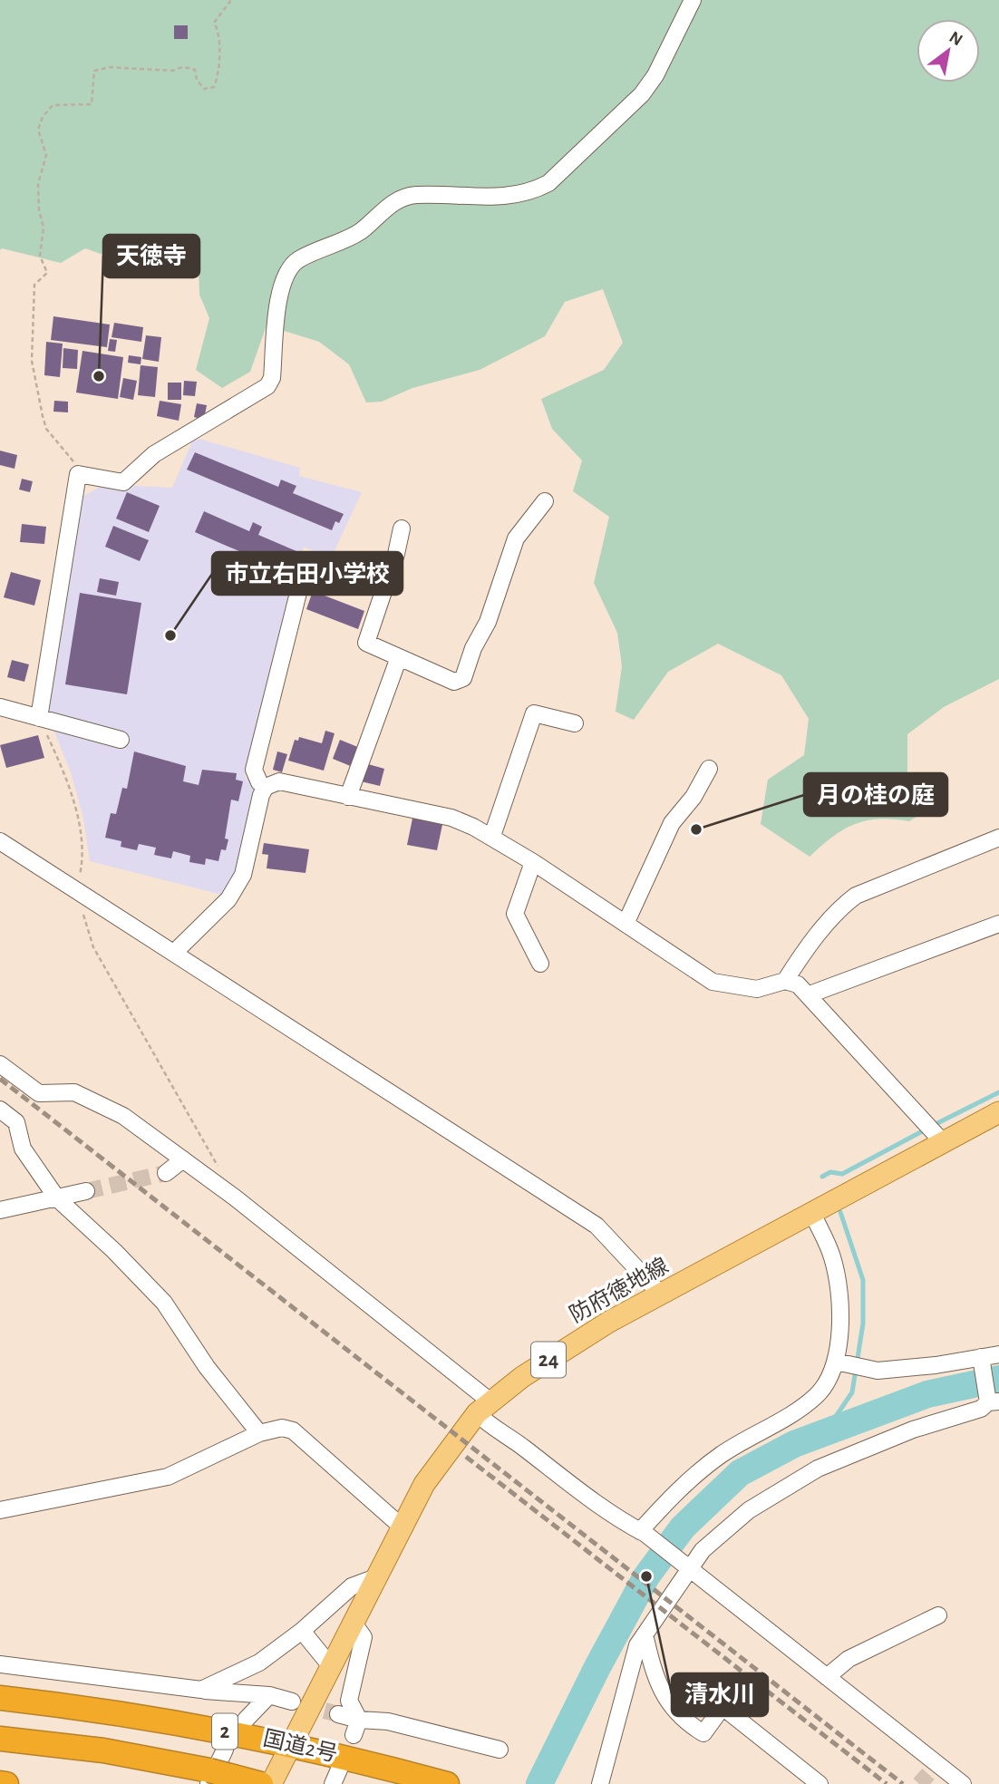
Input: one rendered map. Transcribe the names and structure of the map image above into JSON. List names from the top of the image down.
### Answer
{
  "streets": {
    "highway": ["2", "国道2号"],
    "main road": ["防府徳地線", "24"]
  },
  "crossings": [
    ["防府徳地線", "国道2号"]
  ],
  "places": [
    "天徳寺",
    "市立右田小学校",
    "月の桂の庭",
    "清水川"
  ],
  "north": "top right"
}
